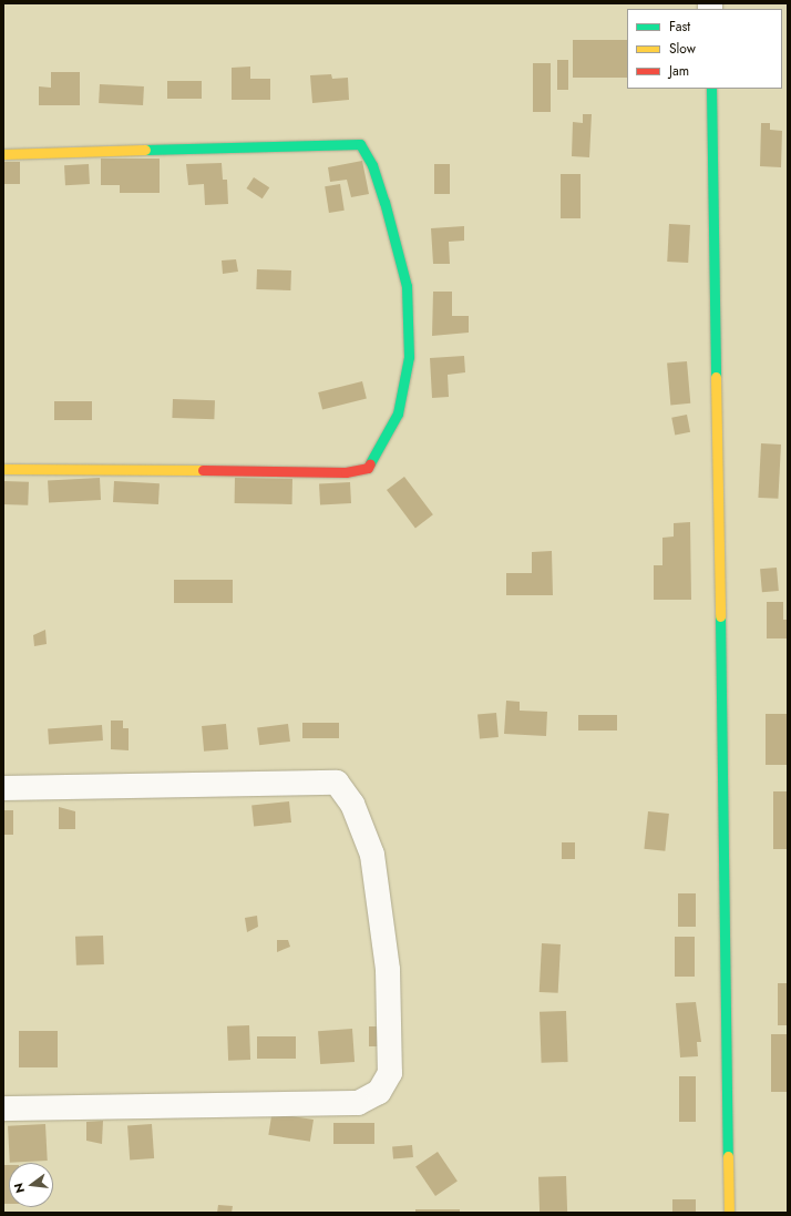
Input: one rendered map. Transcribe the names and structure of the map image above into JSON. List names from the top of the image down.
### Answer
{
  "legend": ["Fast", "Slow", "Jam"],
  "north": "left"
}
